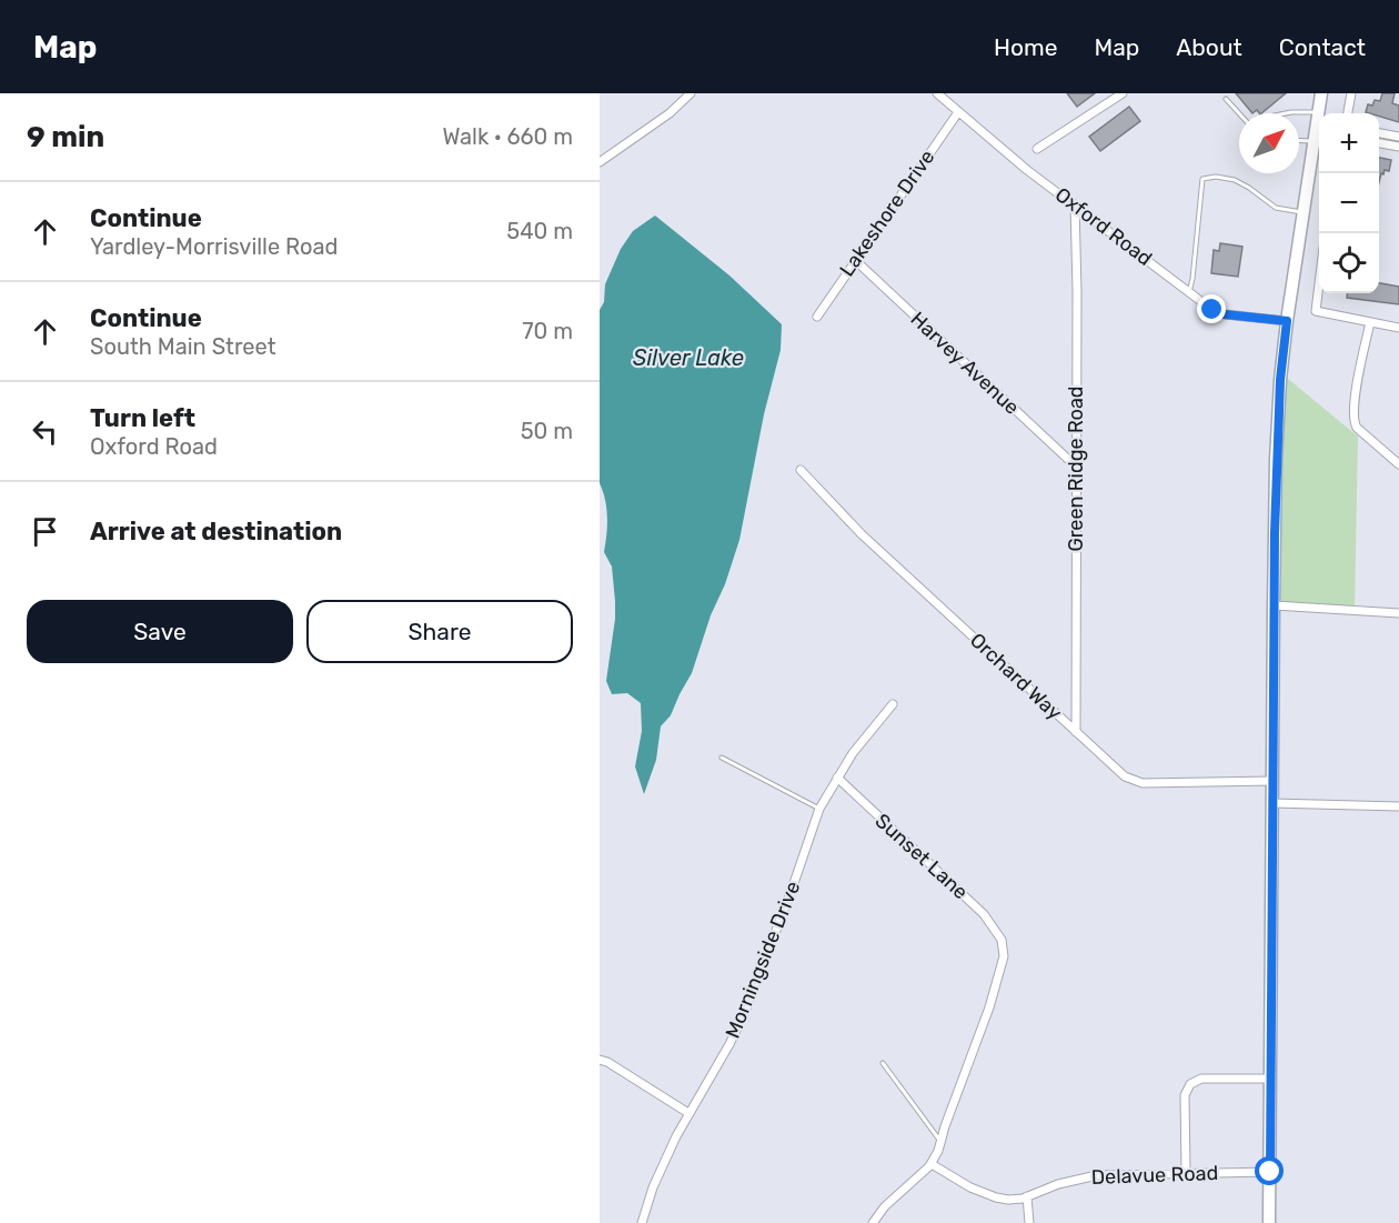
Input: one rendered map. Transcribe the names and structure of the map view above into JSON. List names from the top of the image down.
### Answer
{
  "streets": {
    "street": [
      "Lakeshore Drive",
      "Oxford Road",
      "Harvey Avenue",
      "Green Ridge Road",
      "Orchard Way",
      "Sunset Lane",
      "Morningside Drive",
      "Delavue Road"
    ]
  },
  "crossings": [
    ["Lakeshore Drive", "Oxford Road"],
    ["Lakeshore Drive", "Harvey Avenue"],
    ["Oxford Road", "Green Ridge Road"],
    ["Harvey Avenue", "Green Ridge Road"],
    ["Green Ridge Road", "Orchard Way"],
    ["Sunset Lane", "Morningside Drive"]
  ],
  "water": ["Silver Lake"],
  "north": "top right",
  "page": {
    "header": "Map",
    "nav": [
      "Home",
      "Map",
      "About",
      "Contact"
    ],
    "heading": ["9 min", "Walk · 660 m"],
    "map_buttons": ["+", "−"],
    "list": [
      ["Continue", "Yardley-Morrisville Road", "540 m"],
      ["Continue", "South Main Street", "70 m"],
      ["Turn left", "Oxford Road", "50 m"],
      "Arrive at destination"
    ],
    "buttons": ["Save", "Share"]
  }
}
